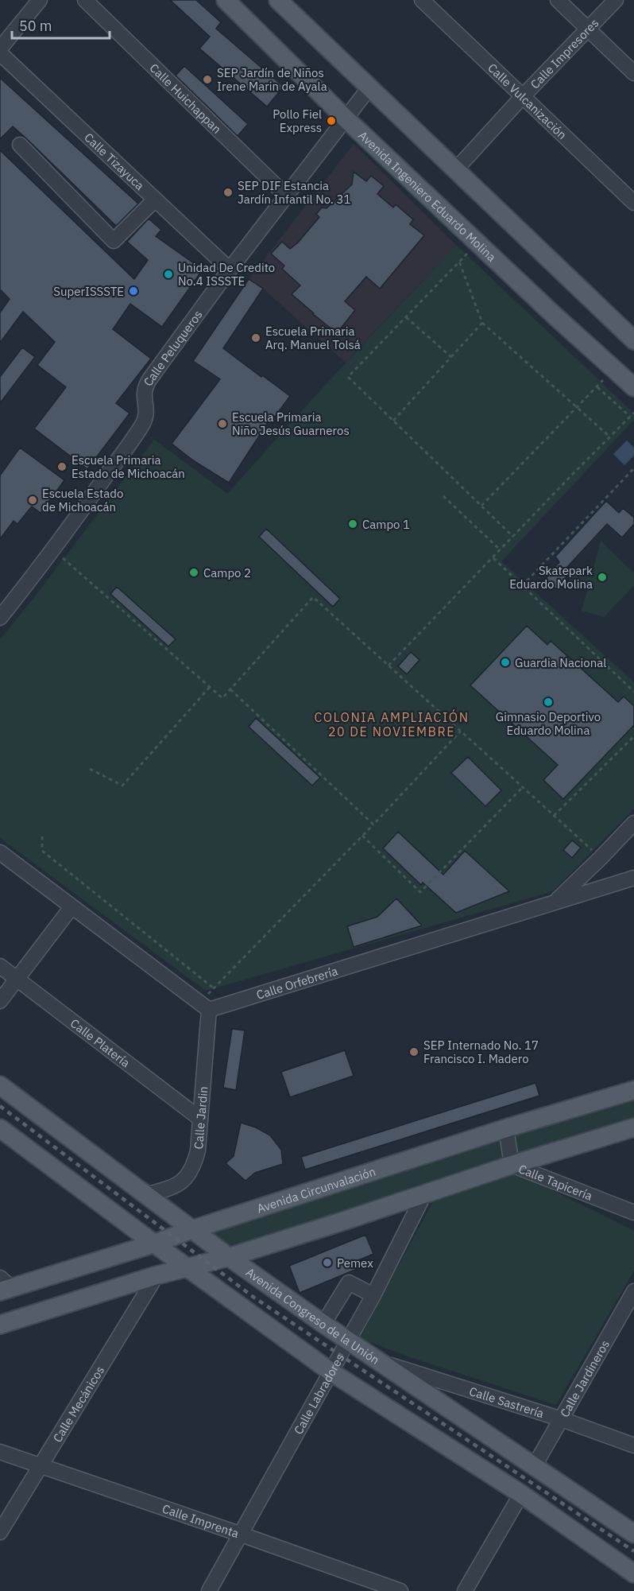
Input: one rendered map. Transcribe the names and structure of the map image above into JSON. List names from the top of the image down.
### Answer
{
  "streets": {
    "main road": ["Avenida Ingeniero Eduardo Molina", "Avenida Circunvalación", "Avenida Congreso de la Unión"],
    "street": [
      "Calle Impresores",
      "Calle Huichappan",
      "Calle Vulcanización",
      "Calle Tizayuca",
      "Calle Peluqueros",
      "Calle Orfebrería",
      "Calle Platería",
      "Calle Jardin",
      "Calle Tapicería",
      "Calle Jardineros",
      "Calle Labradores",
      "Calle Sastrería",
      "Calle Mecánicos",
      "Calle Imprenta"
    ]
  },
  "crossings": [
    ["Calle Impresores", "Calle Vulcanización"],
    ["Calle Huichappan", "Calle Peluqueros"],
    ["Calle Tizayuca", "Calle Peluqueros"],
    ["Avenida Ingeniero Eduardo Molina", "Calle Peluqueros"],
    ["Calle Orfebrería", "Calle Jardin"],
    ["Calle Platería", "Calle Jardin"],
    ["Calle Jardin", "Avenida Congreso de la Unión"],
    ["Calle Tapicería", "Avenida Circunvalación"],
    ["Avenida Circunvalación", "Avenida Congreso de la Unión"],
    ["Avenida Congreso de la Unión", "Calle Jardineros"],
    ["Avenida Congreso de la Unión", "Calle Labradores"],
    ["Avenida Congreso de la Unión", "Calle Sastrería"],
    ["Calle Jardineros", "Calle Sastrería"],
    ["Calle Labradores", "Calle Imprenta"],
    ["Calle Mecánicos", "Calle Imprenta"]
  ],
  "districts": ["COLONIA AMPLIACIÓN 20 DE NOVIEMBRE"],
  "places": [
    "SEP Jardín de Niños Irene Marin de Ayala",
    "Pollo Fiel Express",
    "SEP DIF Estancia Jardín Infantil No. 31",
    "Unidad De Credito No.4 ISSSTE",
    "SuperISSSTE",
    "Escuela Primaria Arq. Manuel Tolsá",
    "Escuela Primaria Niño Jesús Guarneros",
    "Escuela Primaria Estado de Michoacán",
    "Escuela Estado de Michoacán",
    "Campo 1",
    "Campo 2",
    "Skatepark Eduardo Molina",
    "Guardia Nacional",
    "Gimnasio Deportivo Eduardo Molina",
    "SEP Internado No. 17 Francisco I. Madero",
    "Pemex"
  ],
  "scale_bar": "50 m"
}
